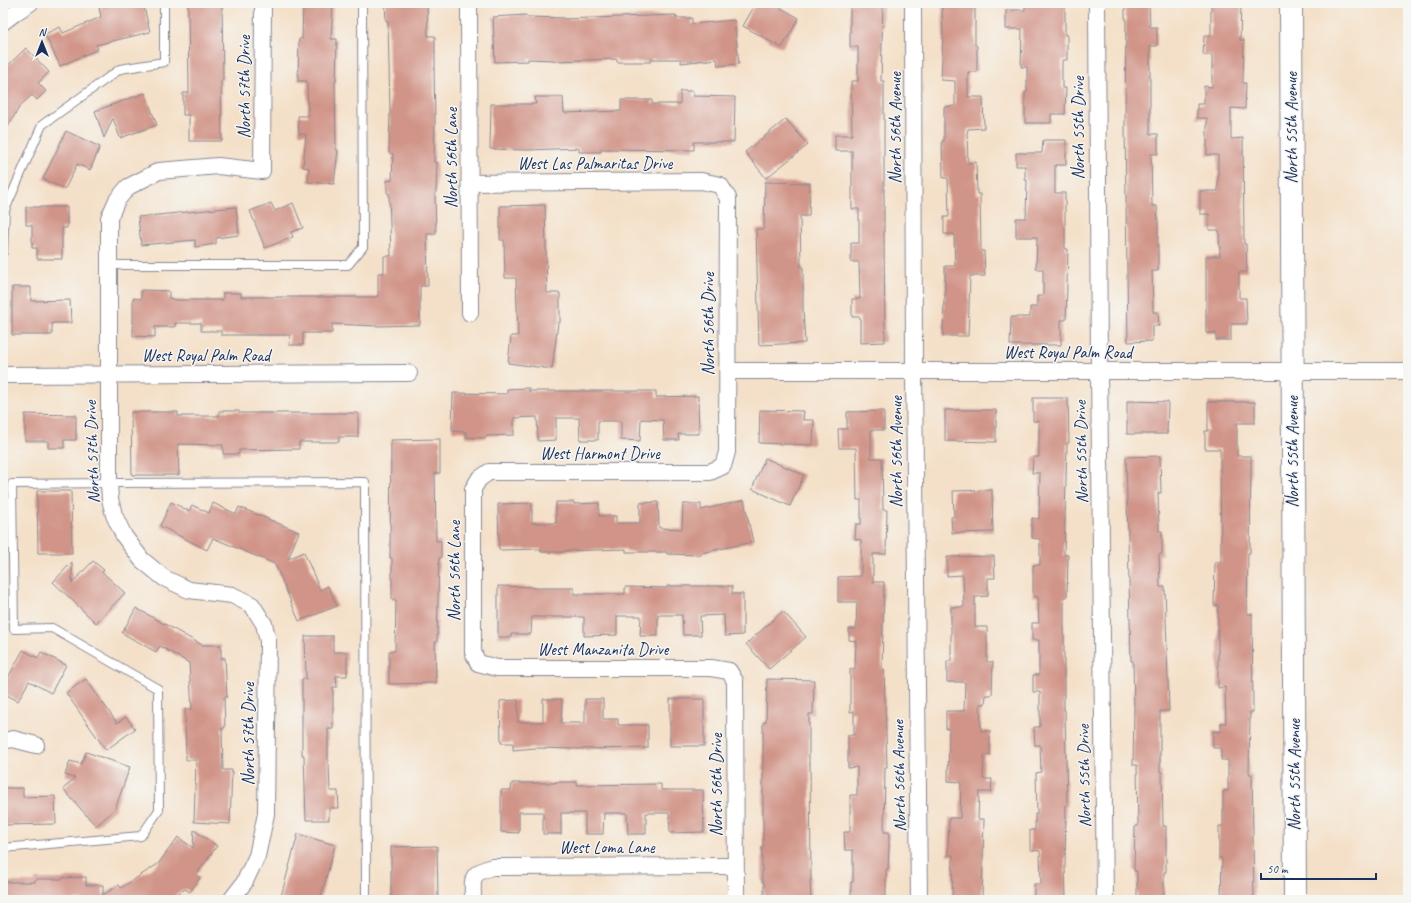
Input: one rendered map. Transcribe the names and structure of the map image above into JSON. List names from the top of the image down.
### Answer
{
  "streets": {
    "street": [
      "North 57th Drive",
      "North 56th Avenue",
      "North 55th Drive",
      "North 55th Avenue",
      "North 56th Lane",
      "West Las Palmaritas Drive",
      "North 56th Drive",
      "West Royal Palm Road",
      "West Harmont Drive",
      "West Manzanita Drive",
      "West Loma Lane"
    ]
  },
  "crossings": [
    ["North 57th Drive", "West Royal Palm Road"],
    ["North 56th Avenue", "West Royal Palm Road"],
    ["North 55th Drive", "West Royal Palm Road"],
    ["North 55th Avenue", "West Royal Palm Road"],
    ["North 56th Lane", "West Las Palmaritas Drive"],
    ["North 56th Lane", "West Harmont Drive"],
    ["North 56th Lane", "West Manzanita Drive"],
    ["West Las Palmaritas Drive", "North 56th Drive"],
    ["North 56th Drive", "West Royal Palm Road"],
    ["North 56th Drive", "West Harmont Drive"],
    ["North 56th Drive", "West Manzanita Drive"],
    ["North 56th Drive", "West Loma Lane"]
  ],
  "scale_bar": "50 m",
  "north": "top"
}
